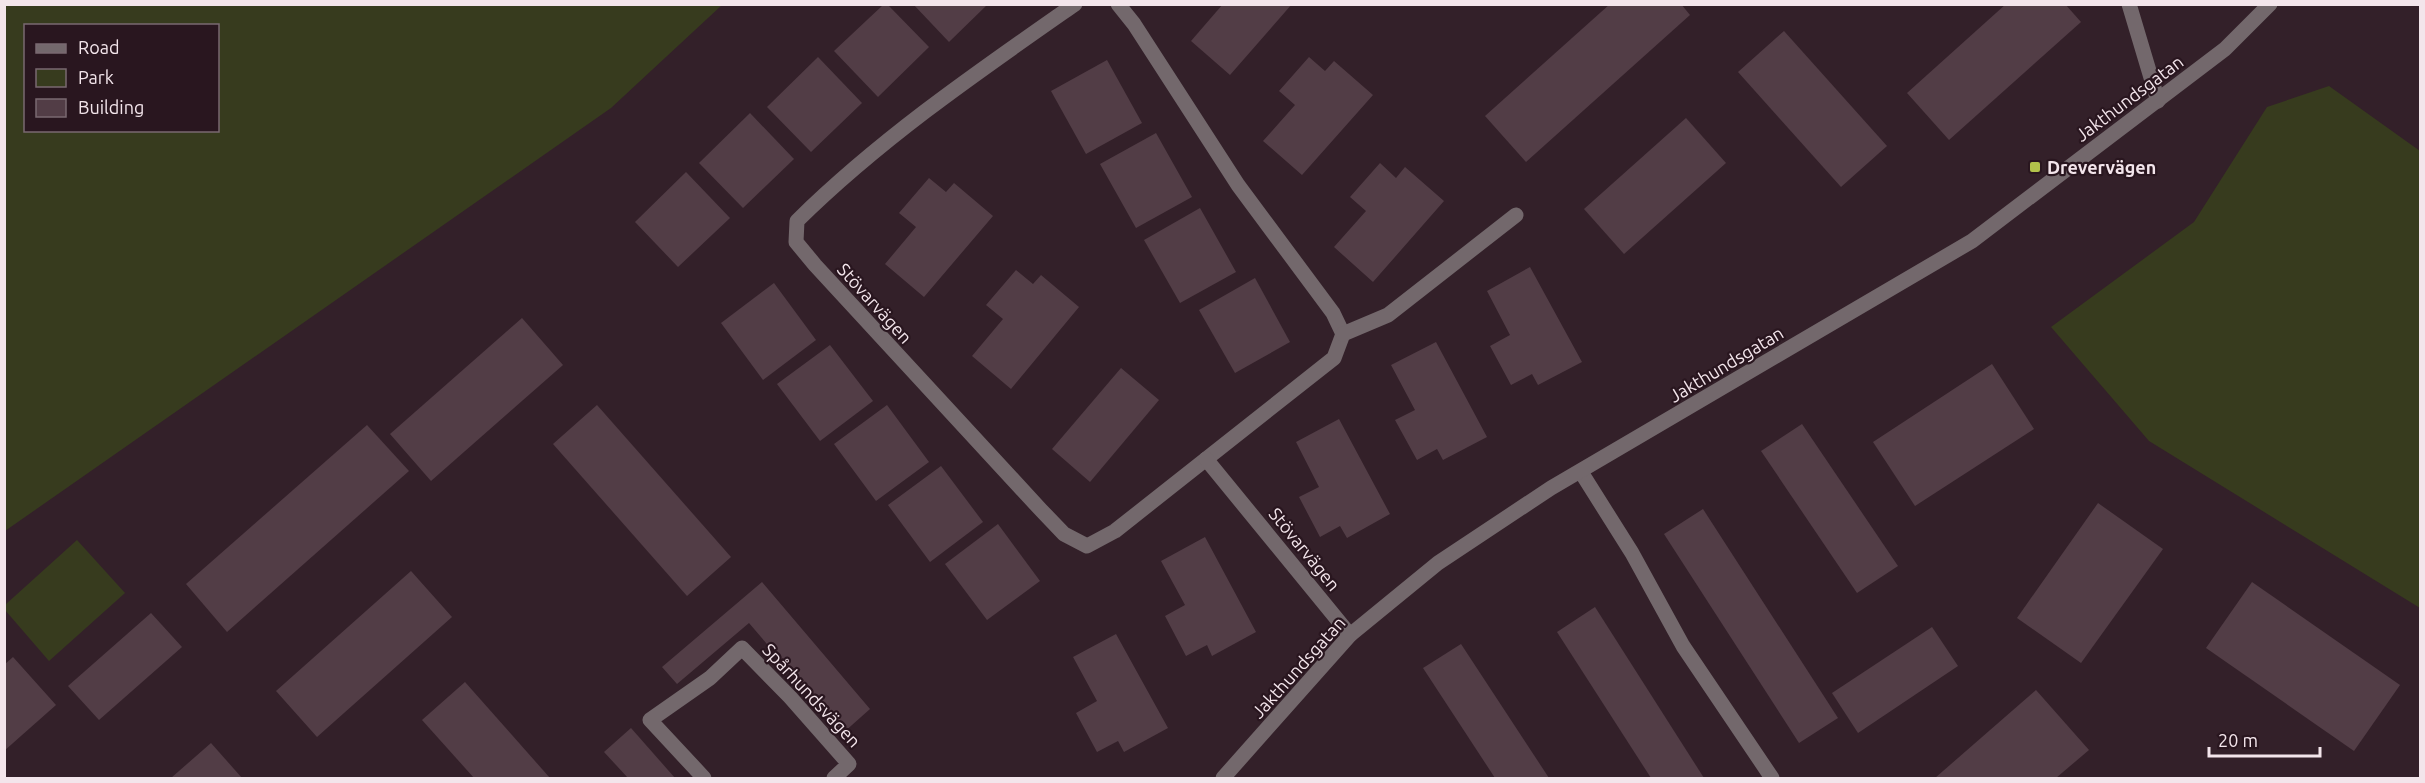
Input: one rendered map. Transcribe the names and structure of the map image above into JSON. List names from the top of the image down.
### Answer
{
  "streets": {
    "street": ["Jakthundsgatan", "Stövarvägen", "Spårhundsvägen"]
  },
  "crossings": [
    ["Jakthundsgatan", "Stövarvägen"]
  ],
  "places": {
    "transit": ["Drevervägen"]
  },
  "legend": ["Road", "Park", "Building"],
  "scale_bar": "20 m"
}
